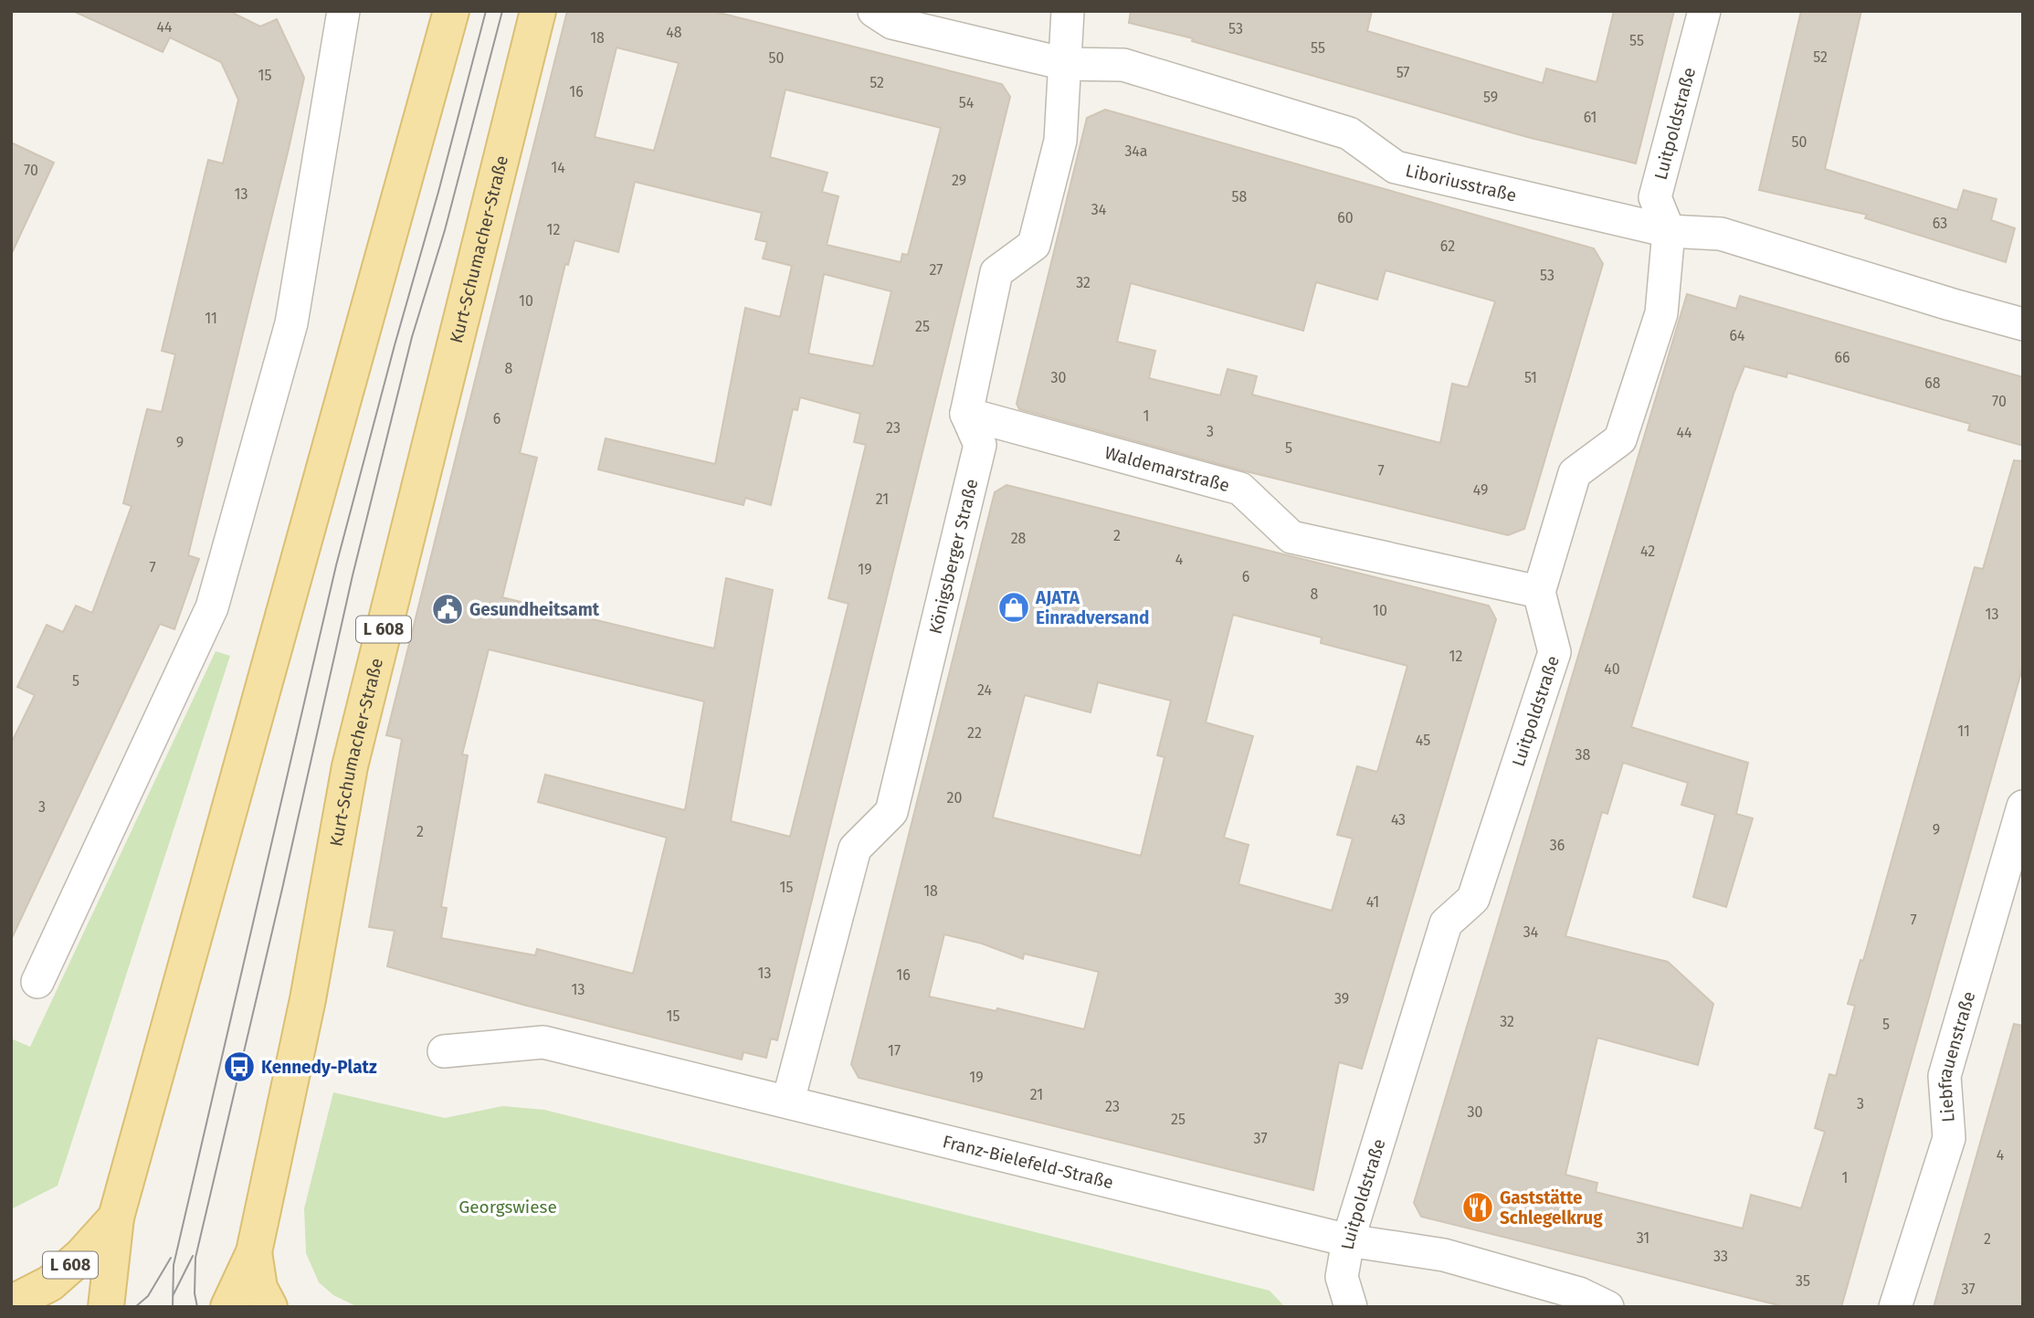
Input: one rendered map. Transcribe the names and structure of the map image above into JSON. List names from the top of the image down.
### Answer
{
  "streets": {
    "main road": ["Kurt-Schumacher-Straße", "L 608"],
    "street": [
      "Luitpoldstraße",
      "Liboriusstraße",
      "Waldemarstraße",
      "Königsberger Straße",
      "Liebfrauenstraße",
      "Franz-Bielefeld-Straße"
    ]
  },
  "crossings": [
    ["Luitpoldstraße", "Liboriusstraße"],
    ["Luitpoldstraße", "Waldemarstraße"],
    ["Luitpoldstraße", "Franz-Bielefeld-Straße"],
    ["Kurt-Schumacher-Straße", "L 608"],
    ["Waldemarstraße", "Königsberger Straße"],
    ["Königsberger Straße", "Franz-Bielefeld-Straße"]
  ],
  "parks": ["Georgswiese"],
  "places": {
    "shop": ["AJATA Einradversand"],
    "public building": ["Gesundheitsamt"],
    "bus stop": ["Kennedy-Platz"],
    "restaurant": ["Gaststätte Schlegelkrug"]
  },
  "house_numbers": [
    "44",
    "53",
    "48",
    "18",
    "55",
    "55",
    "52",
    "50",
    "57",
    "15",
    "52",
    "16",
    "59",
    "54",
    "61",
    "50",
    "34a",
    "14",
    "70",
    "29",
    "13",
    "58",
    "34",
    "60",
    "63",
    "12",
    "62",
    "27",
    "53",
    "32",
    "10",
    "11",
    "25",
    "64",
    "66",
    "8",
    "30",
    "51",
    "68",
    "70",
    "1",
    "6",
    "23",
    "3",
    "44",
    "9",
    "5",
    "7",
    "49",
    "21",
    "2",
    "28",
    "42",
    "4",
    "7",
    "19",
    "6",
    "8",
    "10",
    "13",
    "12",
    "40",
    "5",
    "24",
    "11",
    "22",
    "45",
    "38",
    "20",
    "3",
    "43",
    "9",
    "2",
    "36",
    "15",
    "18",
    "41",
    "7",
    "34",
    "13",
    "16",
    "13",
    "39",
    "15",
    "32",
    "5",
    "17",
    "19",
    "21",
    "3",
    "23",
    "30",
    "25",
    "37",
    "4",
    "1",
    "31",
    "2",
    "33",
    "35",
    "37"
  ]
}
